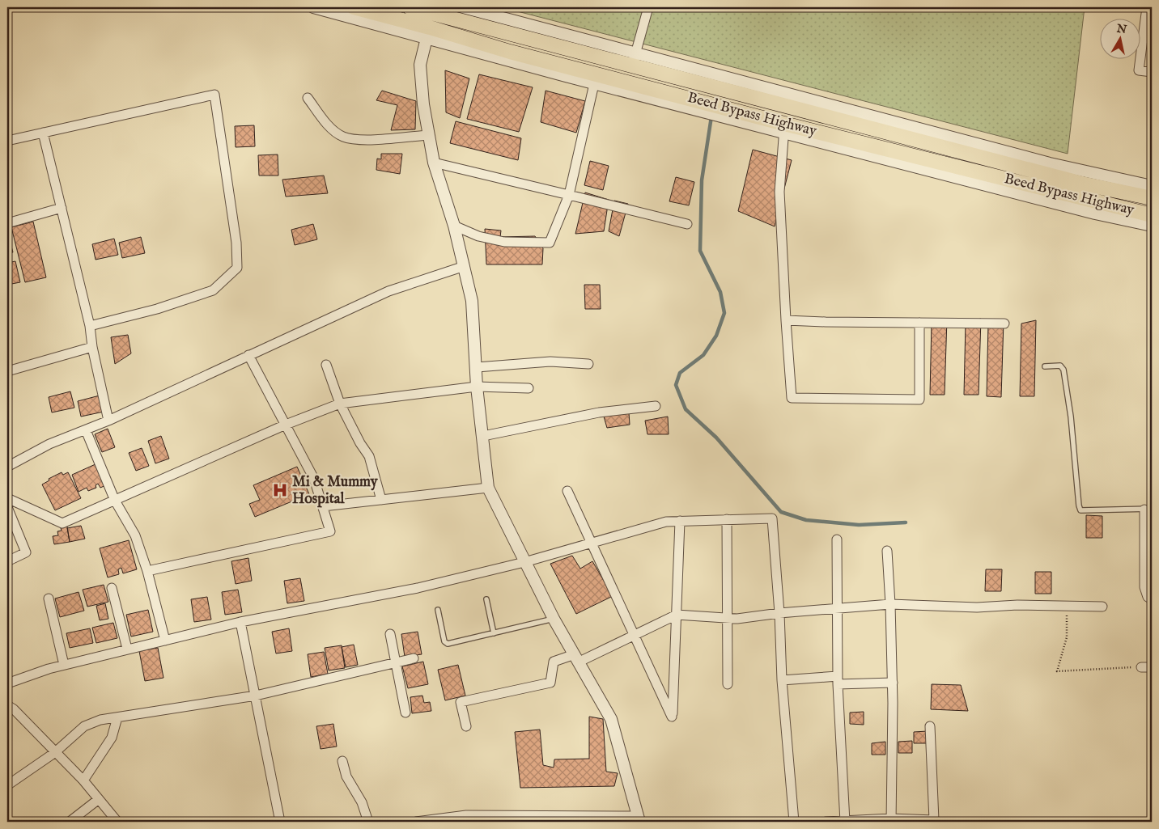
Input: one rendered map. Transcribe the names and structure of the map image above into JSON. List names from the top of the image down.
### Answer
{
  "streets": {
    "highway": ["Beed Bypass Highway"]
  },
  "places": {
    "hospital": ["Mi & Mummy Hospital"]
  },
  "north": "top"
}
